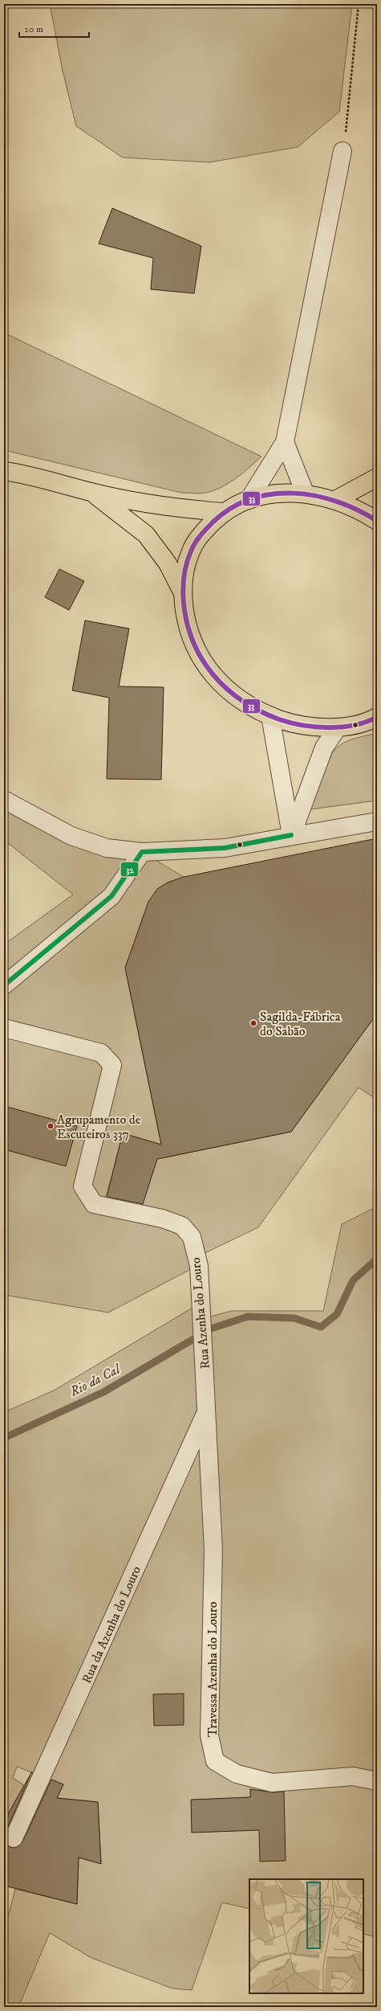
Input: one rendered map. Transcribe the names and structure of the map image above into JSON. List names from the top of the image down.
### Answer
{
  "streets": {
    "street": ["Rua Azenha do Louro", "Rua da Azenha do Louro", "Travessa Azenha do Louro"]
  },
  "crossings": [
    ["Rua Azenha do Louro", "Rua da Azenha do Louro"],
    ["Rua Azenha do Louro", "Travessa Azenha do Louro"],
    ["Rua da Azenha do Louro", "Travessa Azenha do Louro"]
  ],
  "water": ["Rio da Cal"],
  "places": ["Sagilda-Fábrica do Sabão", "Agrupamento de Escuteiros 337"],
  "lines": ["transit line 33", "transit line 32"],
  "scale_bar": "20 m"
}
